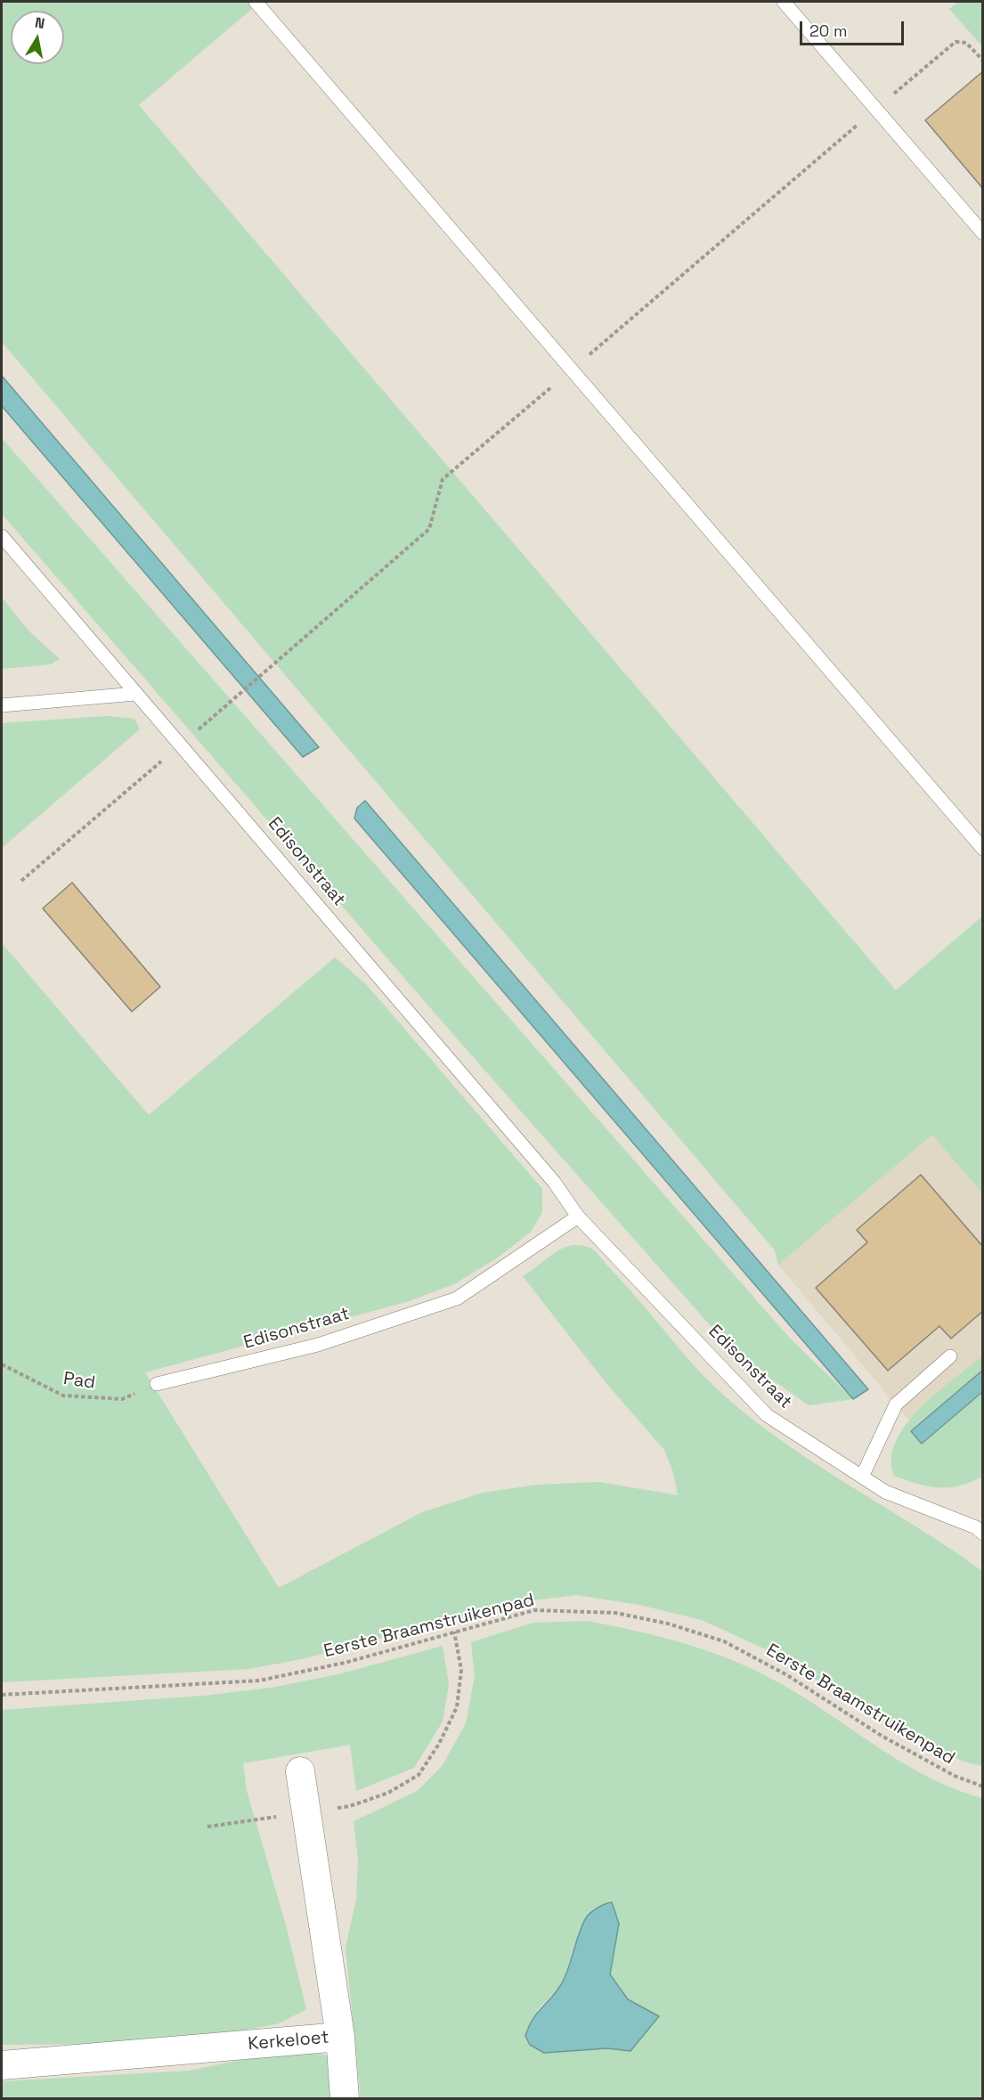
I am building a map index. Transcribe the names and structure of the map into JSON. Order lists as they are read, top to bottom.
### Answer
{
  "streets": {
    "street": ["Kerkeloet"],
    "lane": ["Edisonstraat"],
    "path": ["Pad", "Eerste Braamstruikenpad"]
  },
  "crossings": [
    ["Edisonstraat", "Pad"]
  ],
  "scale_bar": "20 m",
  "north": "top"
}
